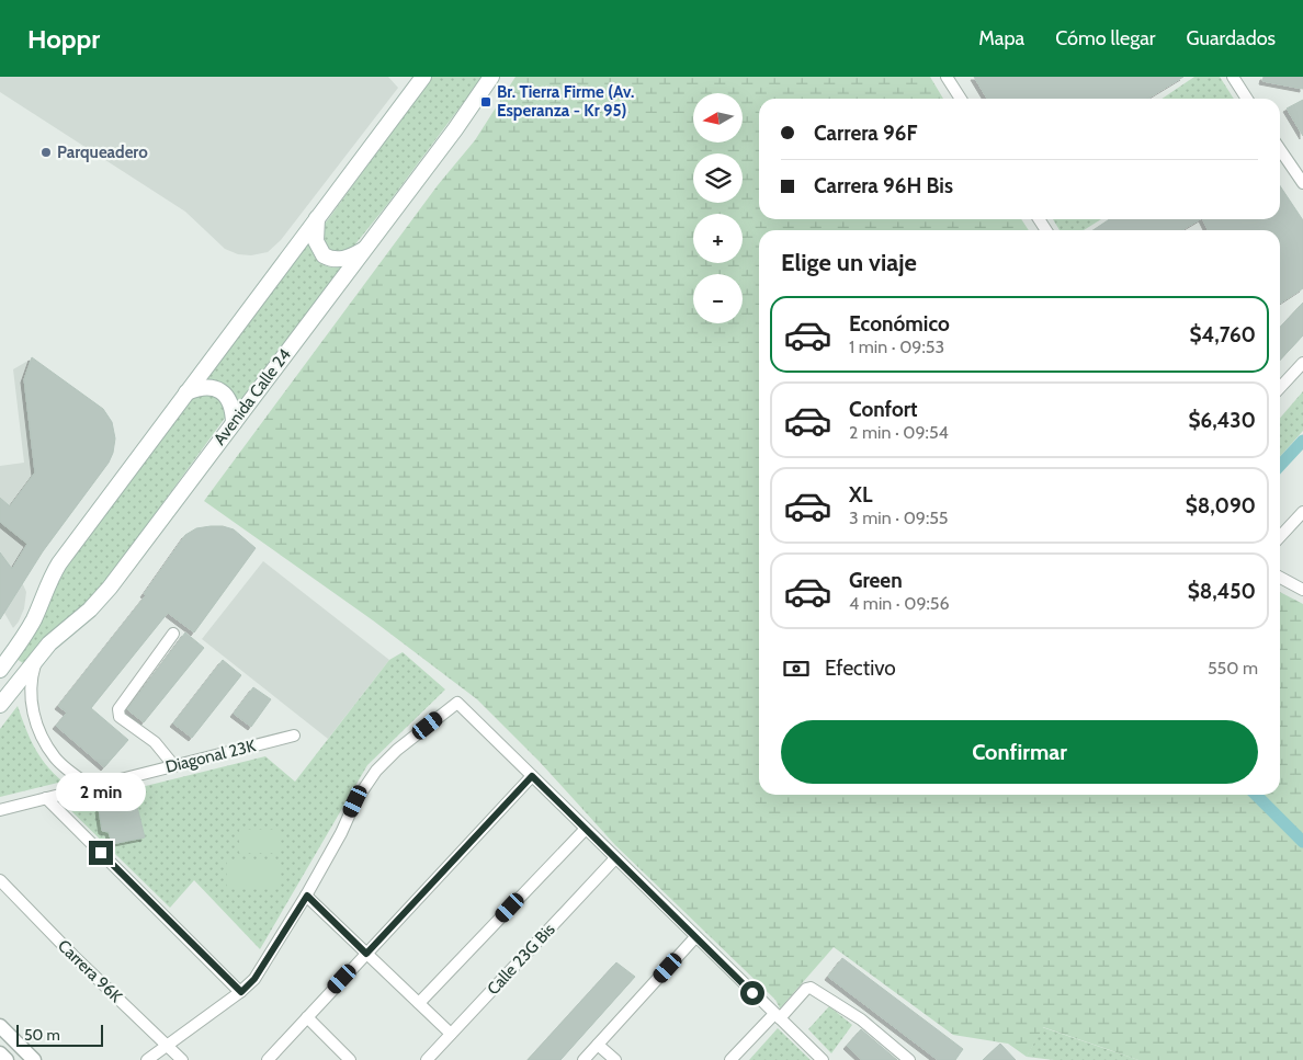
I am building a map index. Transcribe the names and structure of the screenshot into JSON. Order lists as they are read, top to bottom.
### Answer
{
  "streets": {
    "main road": ["Avenida Calle 24"],
    "street": ["Diagonal 23K", "Calle 23G Bis", "Carrera 96K"]
  },
  "places": {
    "transit": ["Br. Tierra Firme (Av. Esperanza - Kr 95)"],
    "other": ["Parqueadero"]
  },
  "scale_bar": "50 m",
  "north": "left",
  "page": {
    "header": "Hoppr",
    "nav": ["Mapa", "Cómo llegar", "Guardados"],
    "map_buttons": ["+", "−"],
    "banner": ["Carrera 96F", "Carrera 96H Bis"],
    "heading": "Elige un viaje",
    "list": [
      {
        "name": "Económico",
        "note": "1 min · 09:53",
        "value": "$4,760"
      },
      {
        "name": "Confort",
        "note": "2 min · 09:54",
        "value": "$6,430"
      },
      {
        "name": "XL",
        "note": "3 min · 09:55",
        "value": "$8,090"
      },
      {
        "name": "Green",
        "note": "4 min · 09:56",
        "value": "$8,450"
      }
    ],
    "pay": ["Efectivo", "550 m"],
    "buttons": "Confirmar",
    "bubble": "2 min",
    "scale": "50 m"
  }
}
